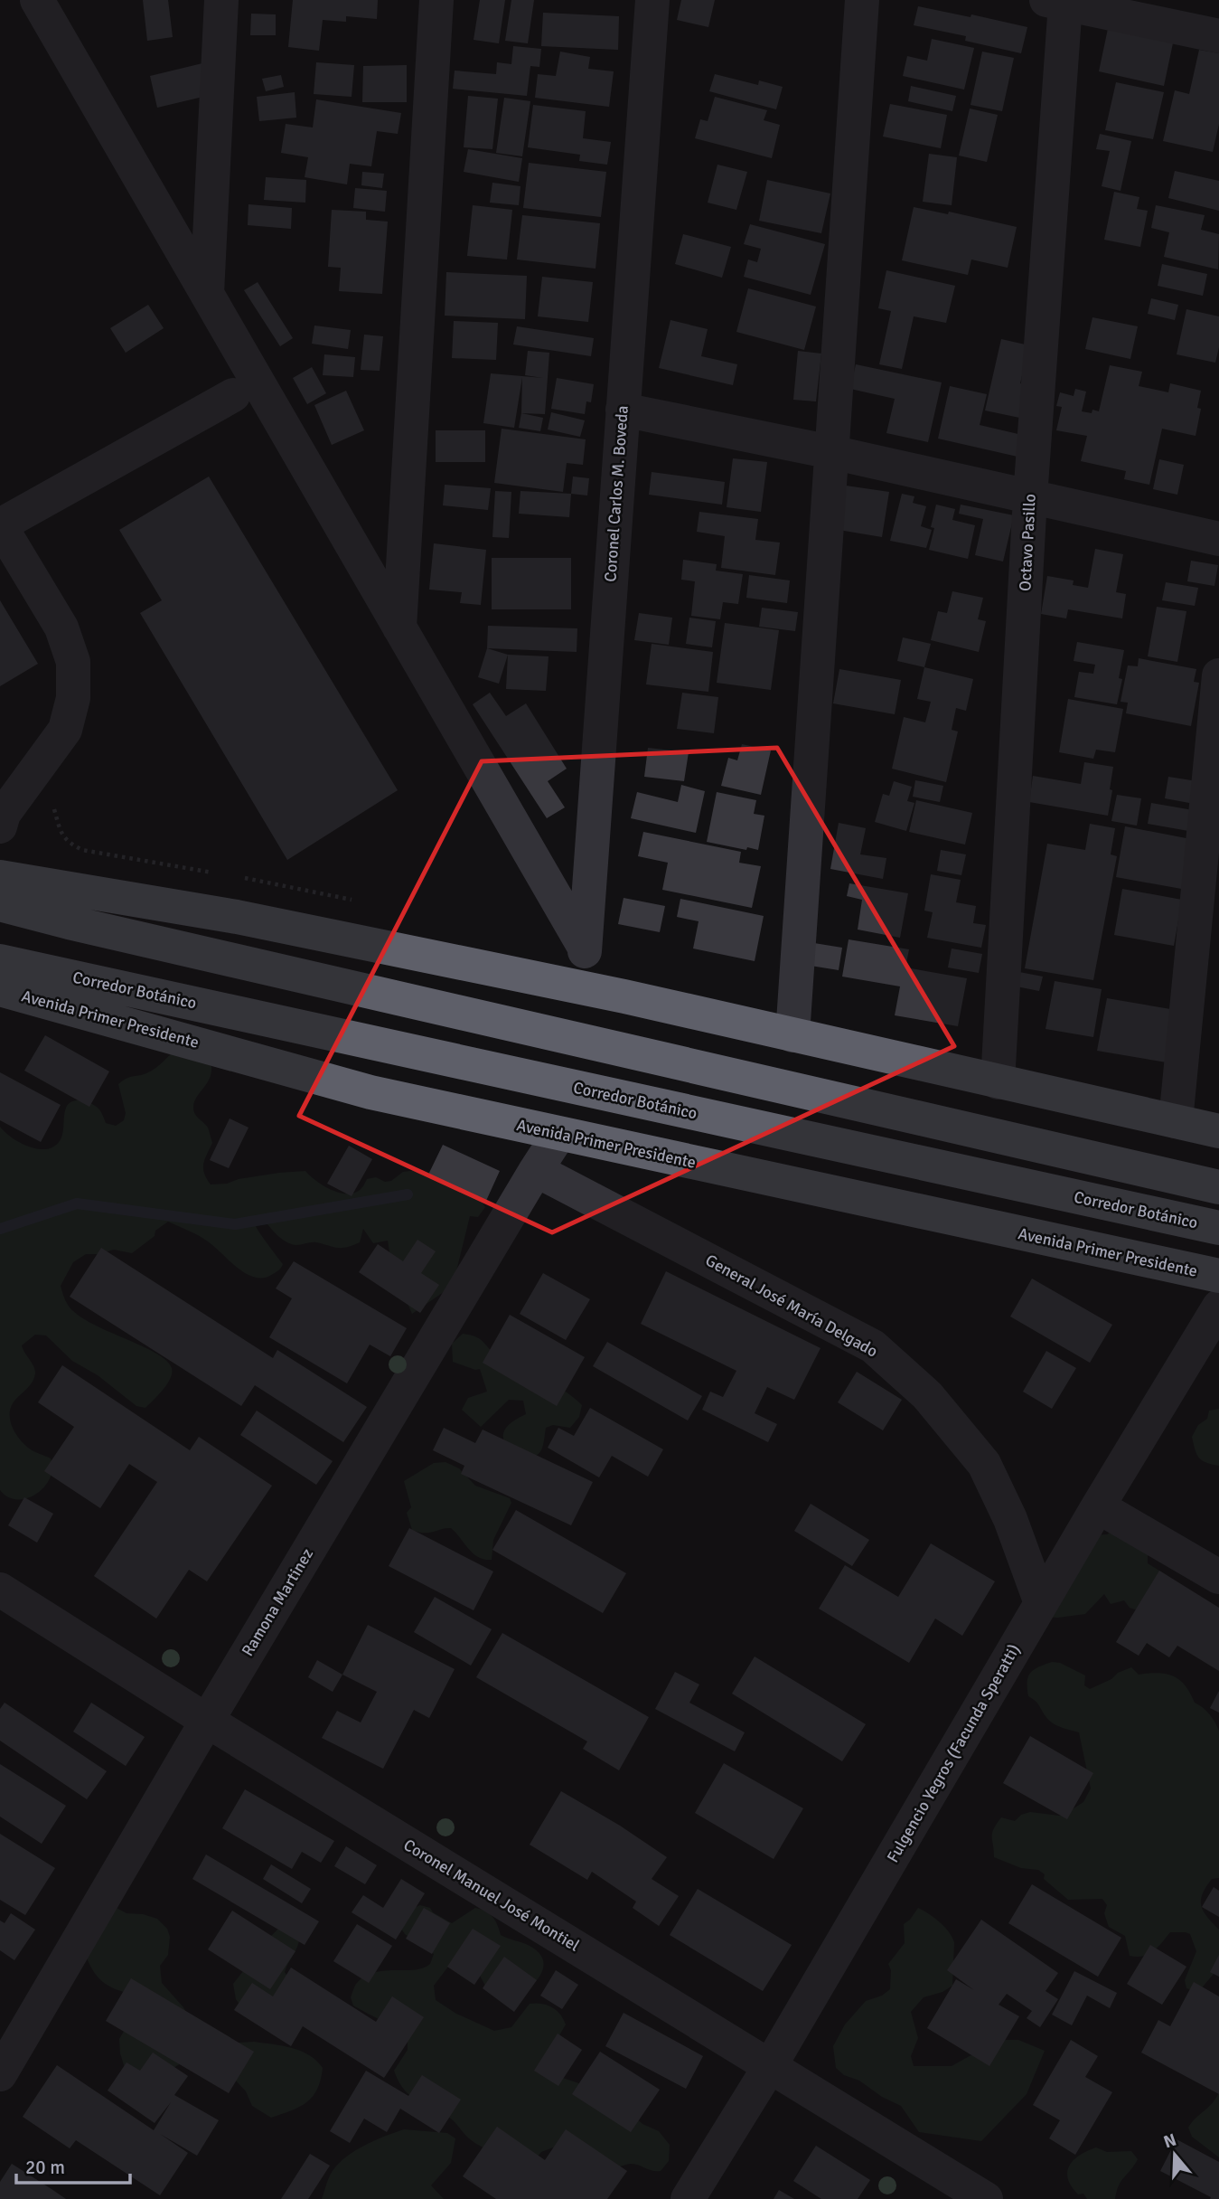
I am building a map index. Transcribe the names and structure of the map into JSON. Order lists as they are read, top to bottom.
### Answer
{
  "streets": {
    "highway": ["Corredor Botánico", "Avenida Primer Presidente"],
    "street": [
      "Coronel Carlos M. Boveda",
      "Octavo Pasillo",
      "General José María Delgado",
      "Ramona Martinez",
      "Fulgencio Yegros (Facunda Speratti)",
      "Coronel Manuel José Montiel"
    ]
  },
  "crossings": [
    ["Avenida Primer Presidente", "Ramona Martinez"],
    ["General José María Delgado", "Ramona Martinez"],
    ["General José María Delgado", "Fulgencio Yegros (Facunda Speratti)"],
    ["Ramona Martinez", "Coronel Manuel José Montiel"],
    ["Fulgencio Yegros (Facunda Speratti)", "Coronel Manuel José Montiel"]
  ],
  "scale_bar": "20 m",
  "north": "top"
}
